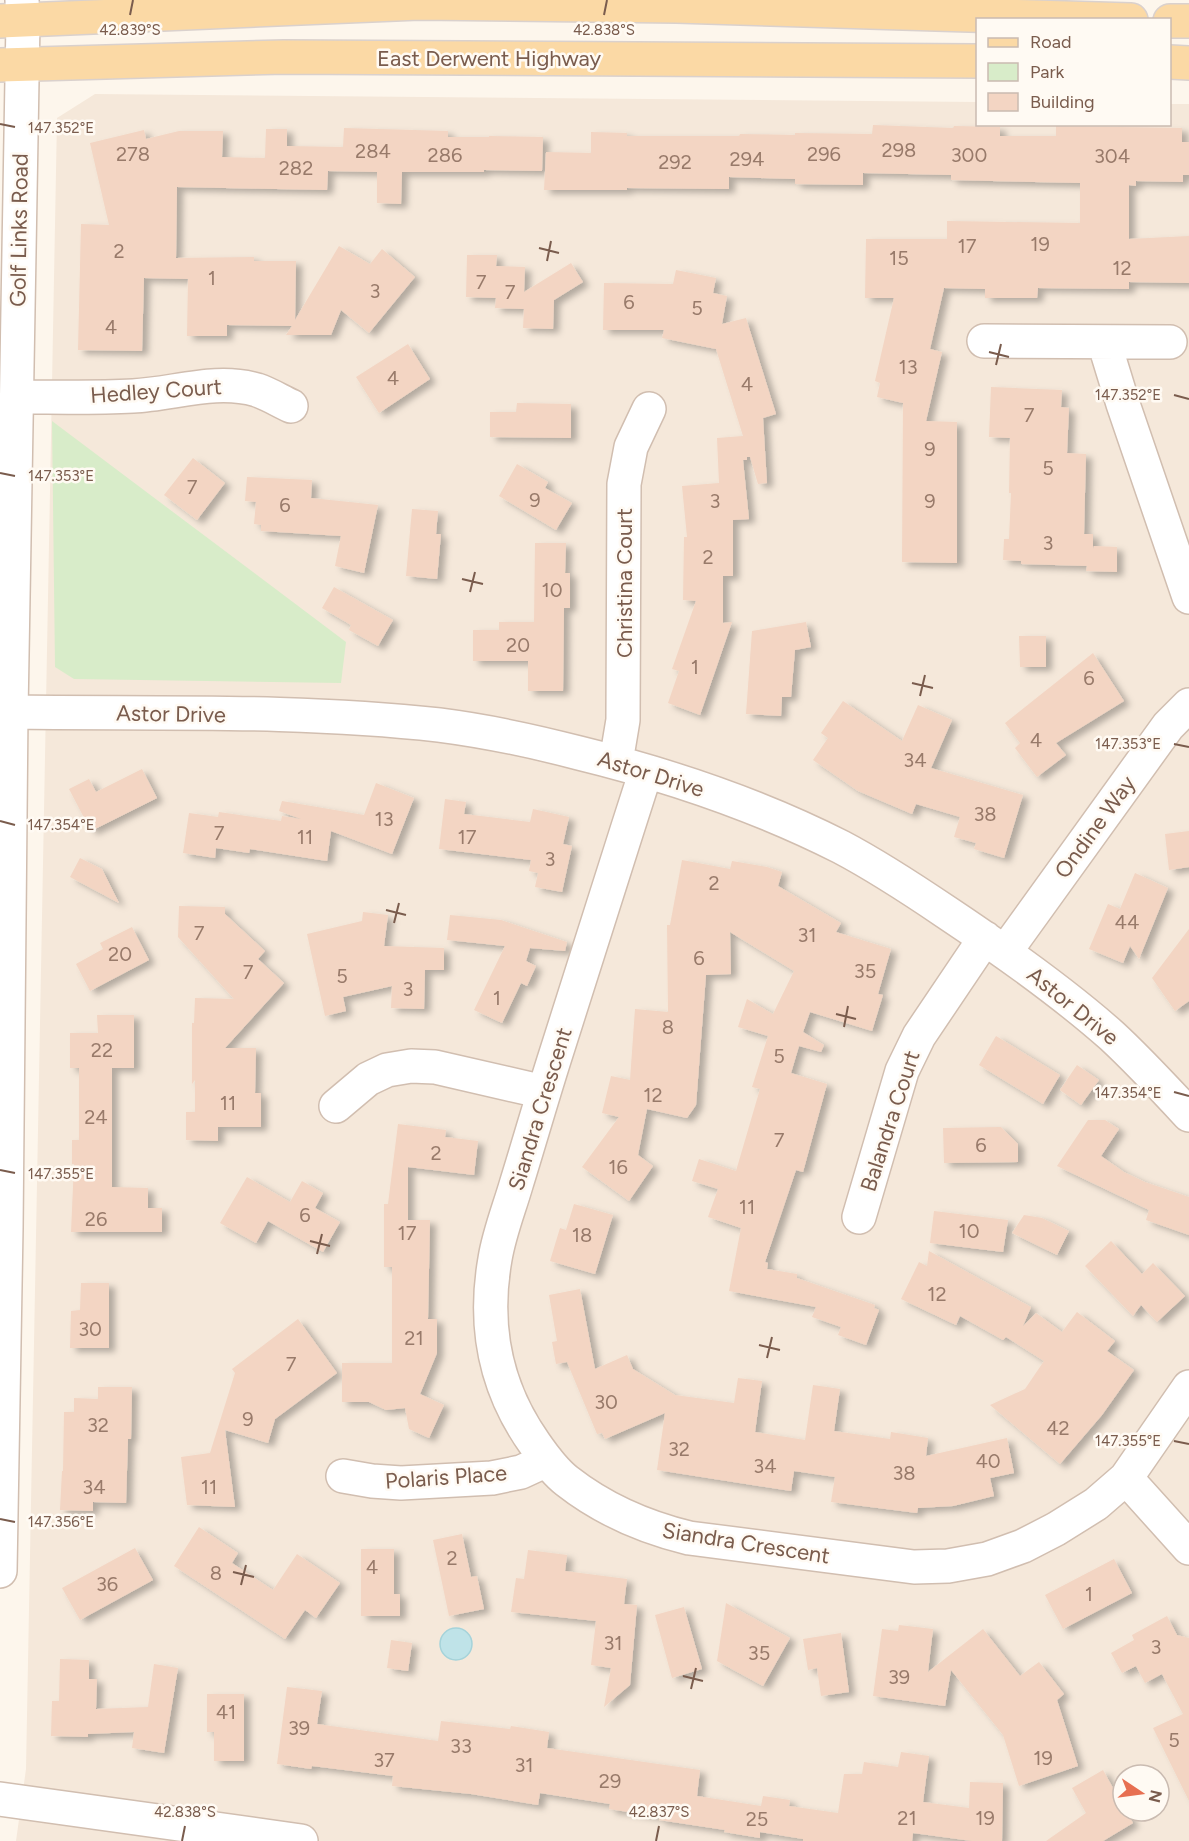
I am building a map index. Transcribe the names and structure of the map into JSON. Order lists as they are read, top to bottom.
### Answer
{
  "streets": {
    "main road": ["East Derwent Highway"],
    "street": [
      "Golf Links Road",
      "Hedley Court",
      "Christina Court",
      "Astor Drive",
      "Ondine Way",
      "Siandra Crescent",
      "Balandra Court",
      "Polaris Place"
    ]
  },
  "crossings": [
    ["East Derwent Highway", "Golf Links Road"],
    ["Golf Links Road", "Hedley Court"],
    ["Golf Links Road", "Astor Drive"],
    ["Christina Court", "Astor Drive"],
    ["Christina Court", "Siandra Crescent"],
    ["Astor Drive", "Ondine Way"],
    ["Astor Drive", "Siandra Crescent"],
    ["Astor Drive", "Balandra Court"],
    ["Ondine Way", "Balandra Court"],
    ["Siandra Crescent", "Polaris Place"]
  ],
  "house_numbers": [
    "298",
    "284",
    "278",
    "296",
    "286",
    "300",
    "304",
    "294",
    "292",
    "282",
    "19",
    "17",
    "2",
    "15",
    "12",
    "1",
    "7",
    "3",
    "7",
    "6",
    "5",
    "4",
    "13",
    "4",
    "4",
    "7",
    "9",
    "5",
    "7",
    "9",
    "3",
    "9",
    "6",
    "3",
    "2",
    "10",
    "20",
    "1",
    "6",
    "4",
    "34",
    "38",
    "13",
    "7",
    "11",
    "17",
    "3",
    "2",
    "44",
    "7",
    "31",
    "20",
    "6",
    "35",
    "7",
    "5",
    "3",
    "1",
    "8",
    "22",
    "5",
    "12",
    "11",
    "24",
    "7",
    "6",
    "2",
    "16",
    "11",
    "6",
    "26",
    "10",
    "17",
    "18",
    "12",
    "30",
    "21",
    "7",
    "30",
    "9",
    "32",
    "42",
    "32",
    "40",
    "34",
    "38",
    "34",
    "11",
    "2",
    "4",
    "8",
    "36",
    "1",
    "31",
    "3",
    "35",
    "39",
    "41",
    "39",
    "5",
    "33",
    "19",
    "37",
    "31",
    "29",
    "21",
    "19",
    "25"
  ],
  "legend": ["Road", "Park", "Building"],
  "north": "right",
  "coordinates": [
    "42.839°S",
    "42.838°S",
    "147.352°E",
    "147.353°E",
    "147.354°E",
    "147.355°E",
    "147.356°E",
    "42.837°S"
  ]
}
